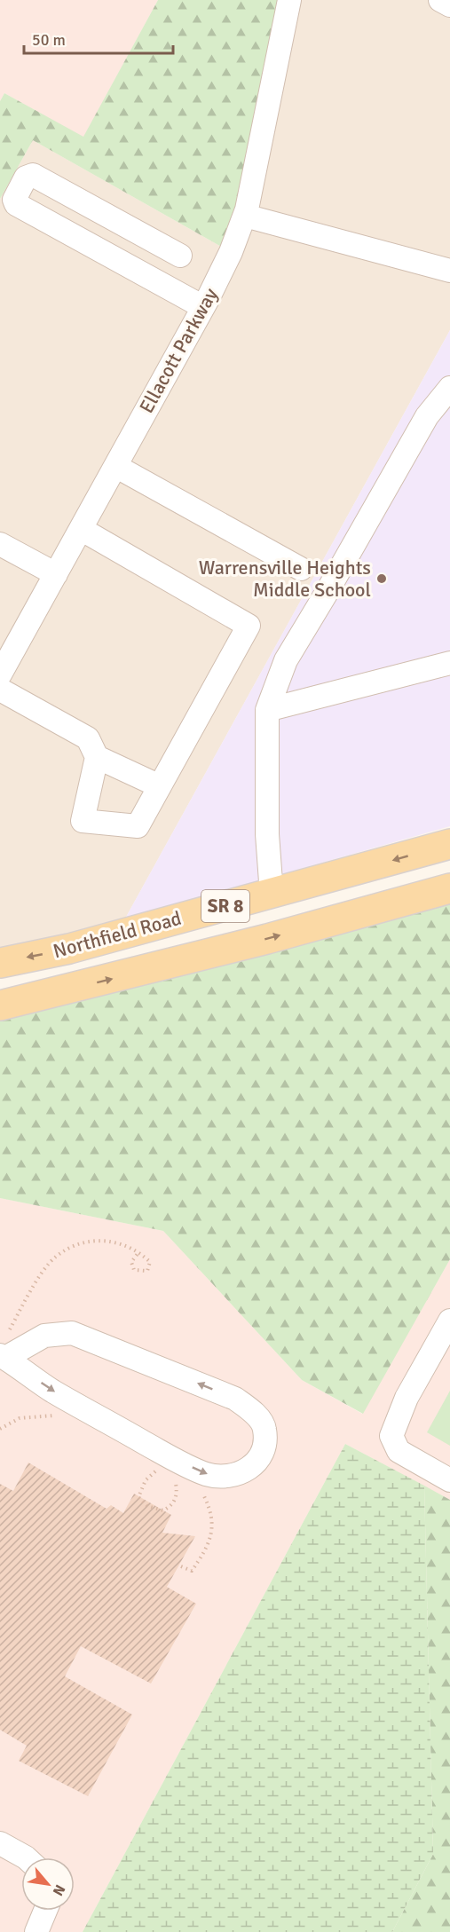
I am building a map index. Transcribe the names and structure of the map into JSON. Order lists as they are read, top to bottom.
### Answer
{
  "streets": {
    "main road": ["SR 8", "Northfield Road"],
    "street": ["Ellacott Parkway"]
  },
  "places": ["Warrensville Heights Middle School"],
  "scale_bar": "50 m",
  "north": "bottom right"
}
